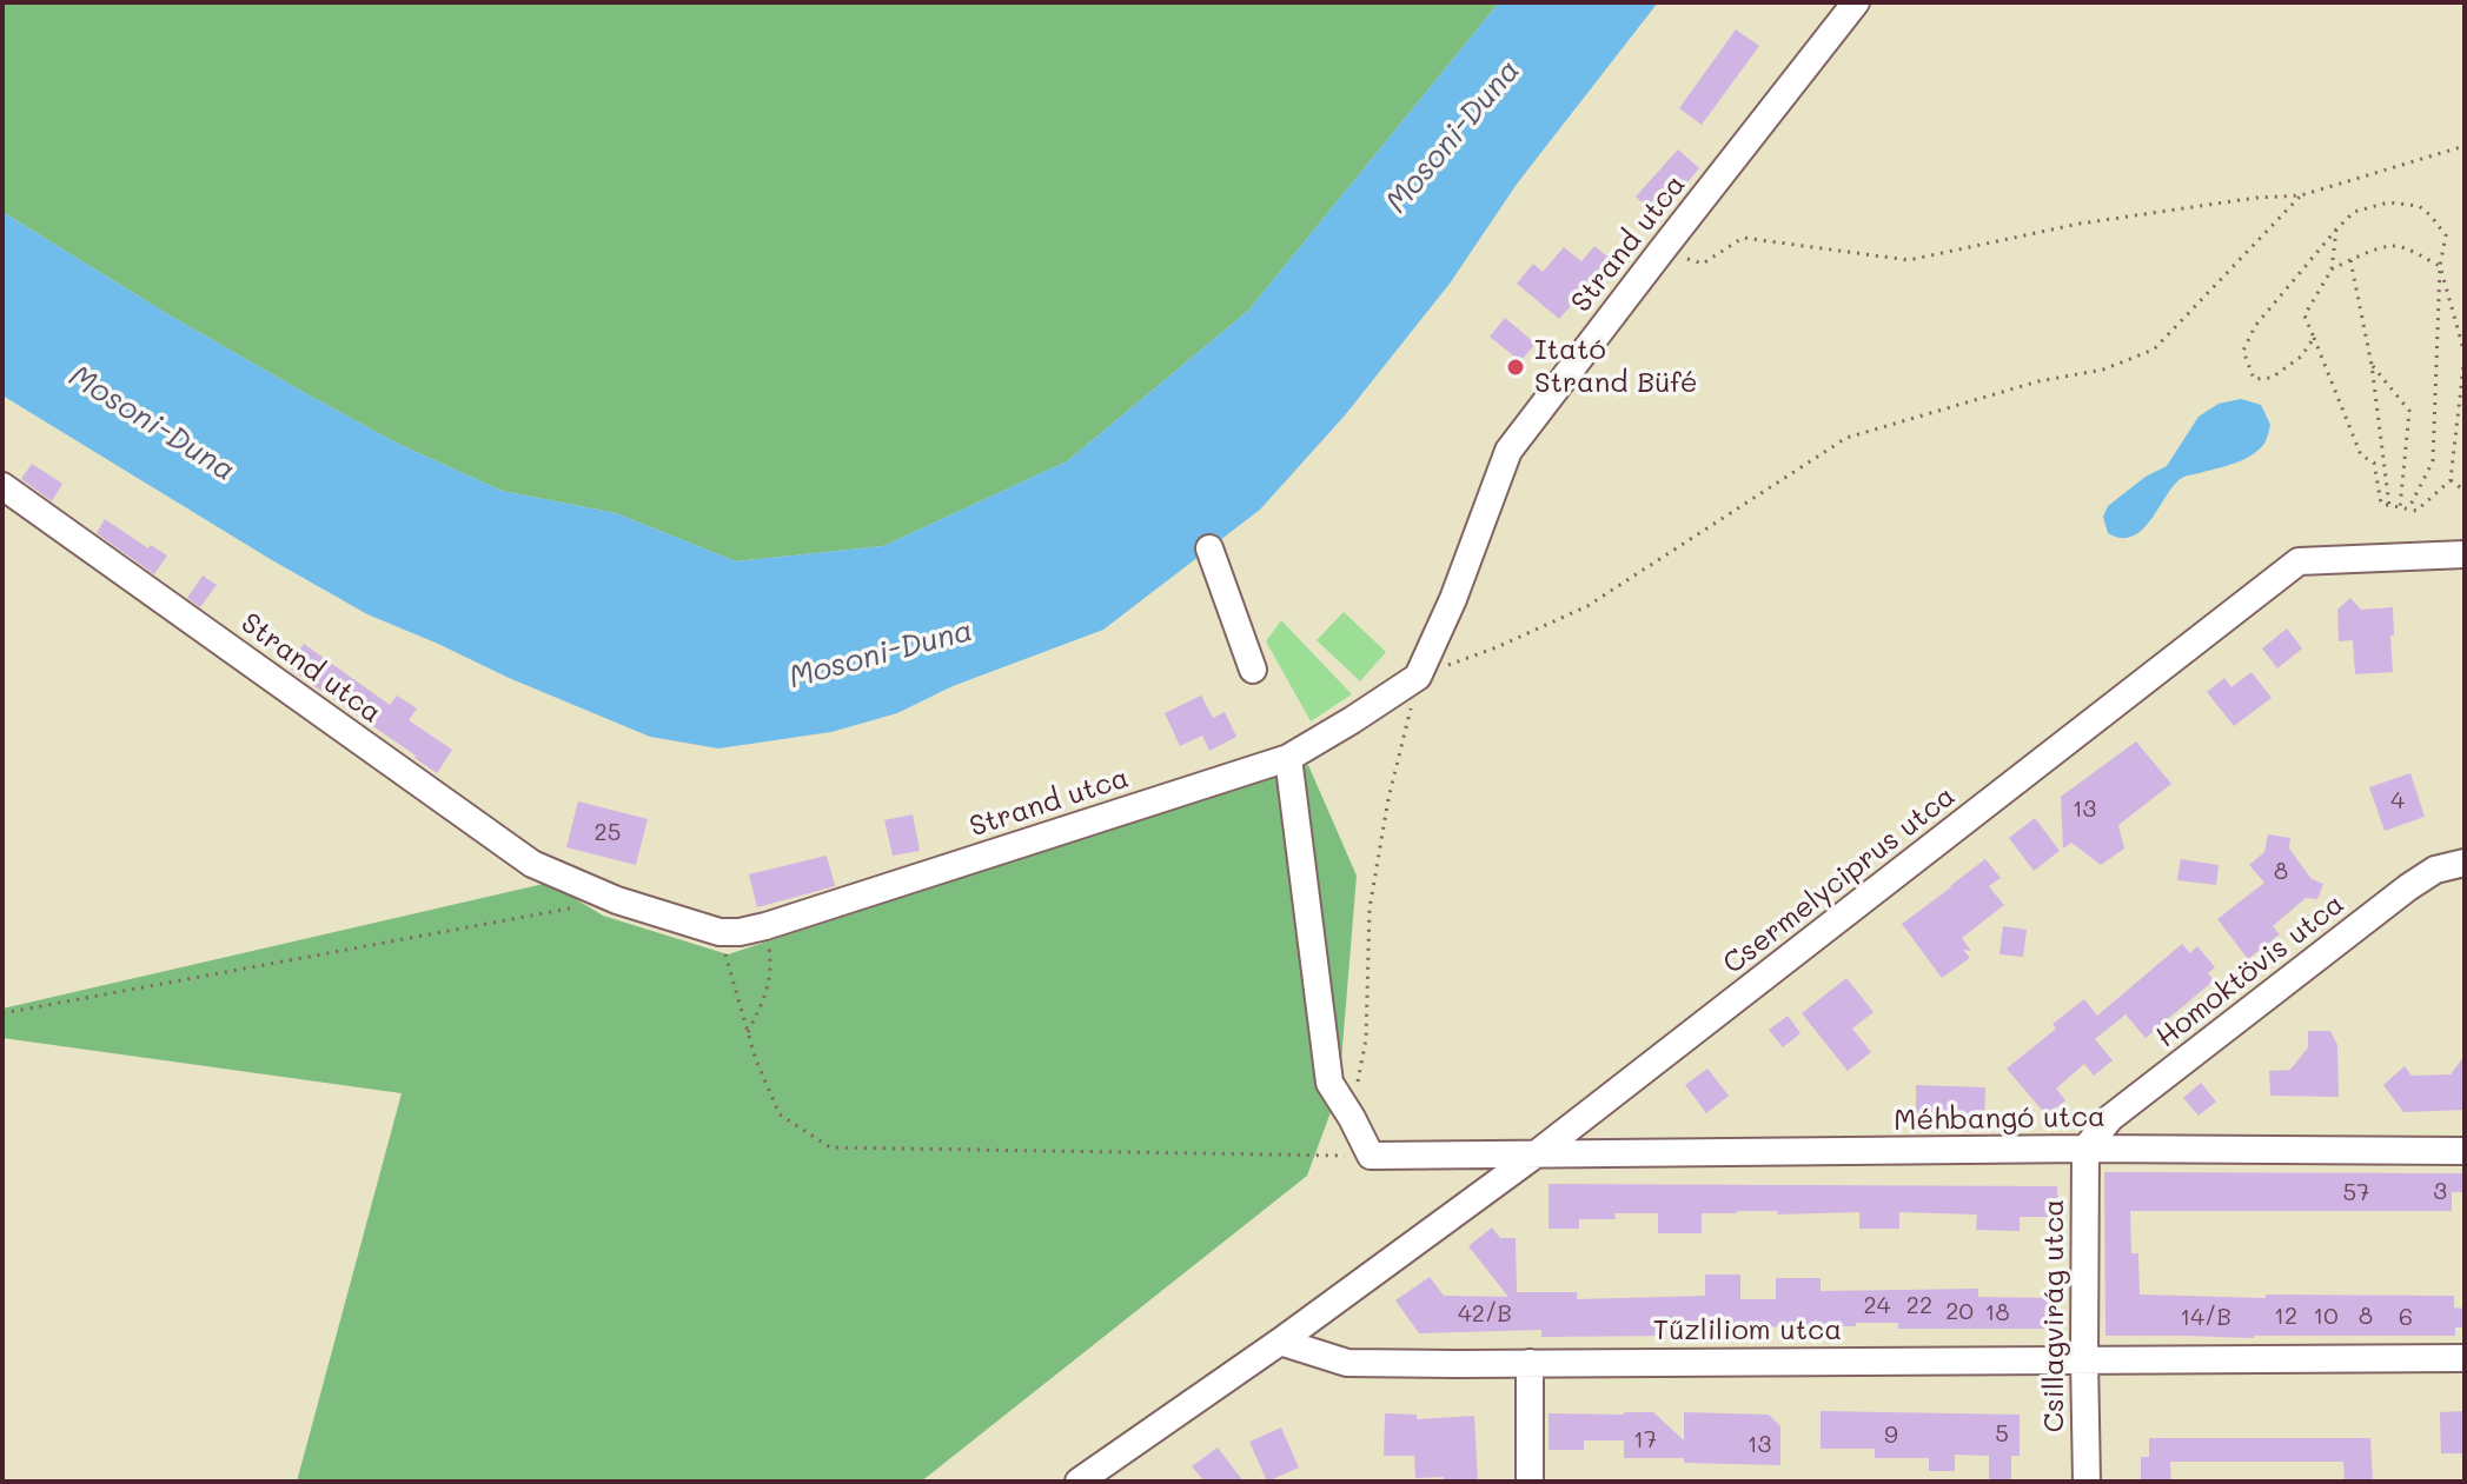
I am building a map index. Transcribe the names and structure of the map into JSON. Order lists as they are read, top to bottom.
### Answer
{
  "streets": {
    "street": [
      "Strand utca",
      "Csermelyciprus utca",
      "Homoktövis utca",
      "Méhbangó utca",
      "Csillagvirág utca",
      "Tűzliliom utca"
    ]
  },
  "crossings": [
    ["Csermelyciprus utca", "Méhbangó utca"],
    ["Csermelyciprus utca", "Tűzliliom utca"],
    ["Homoktövis utca", "Méhbangó utca"],
    ["Homoktövis utca", "Csillagvirág utca"],
    ["Méhbangó utca", "Csillagvirág utca"],
    ["Csillagvirág utca", "Tűzliliom utca"]
  ],
  "water": ["Mosoni-Duna"],
  "places": ["Itató Strand Büfé"],
  "house_numbers": [
    "4",
    "13",
    "25",
    "8",
    "3",
    "57",
    "24",
    "22",
    "20",
    "18",
    "42/B",
    "12",
    "10",
    "8",
    "14/B",
    "6",
    "5",
    "9",
    "17",
    "13"
  ]
}
